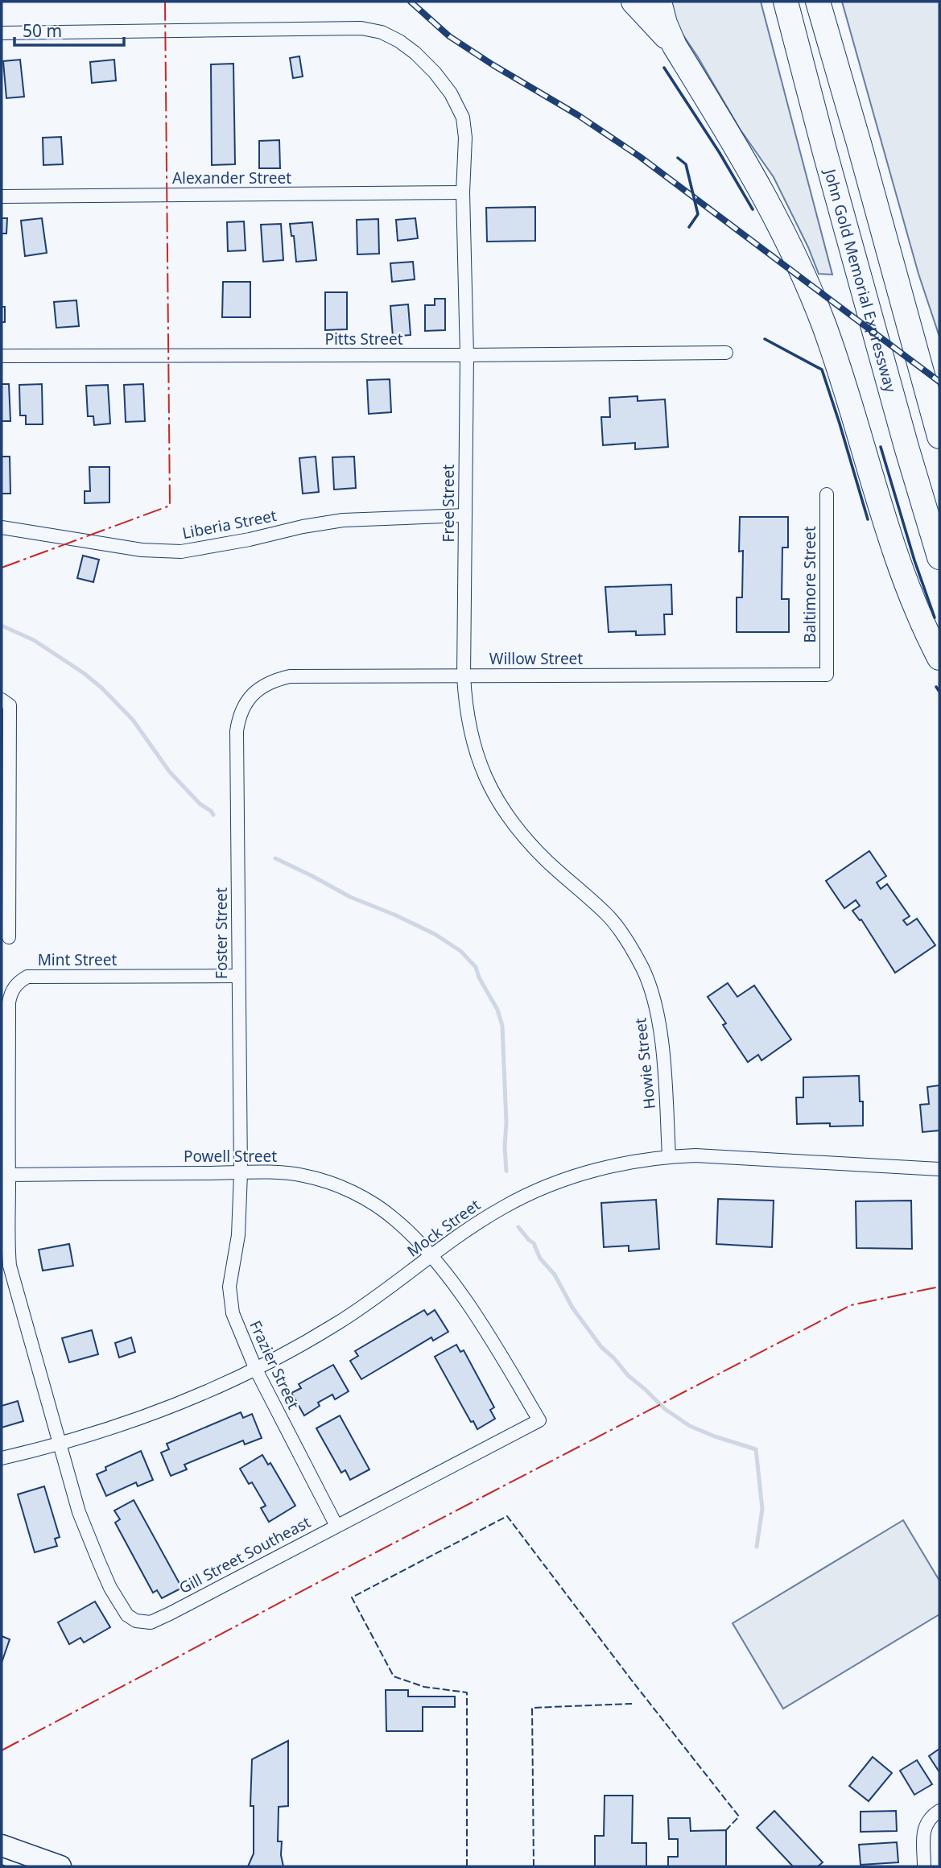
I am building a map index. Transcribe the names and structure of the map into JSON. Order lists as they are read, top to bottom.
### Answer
{
  "streets": {
    "highway": ["John Gold Memorial Expressway"],
    "street": [
      "Alexander Street",
      "Pitts Street",
      "Free Street",
      "Liberia Street",
      "Baltimore Street",
      "Willow Street",
      "Foster Street",
      "Mint Street",
      "Howie Street",
      "Powell Street",
      "Mock Street",
      "Frazier Street",
      "Gill Street Southeast"
    ]
  },
  "crossings": [
    ["Alexander Street", "Free Street"],
    ["Pitts Street", "Free Street"],
    ["Free Street", "Liberia Street"],
    ["Free Street", "Willow Street"],
    ["Free Street", "Howie Street"],
    ["Baltimore Street", "Willow Street"],
    ["Willow Street", "Foster Street"],
    ["Foster Street", "Mint Street"],
    ["Foster Street", "Powell Street"],
    ["Foster Street", "Frazier Street"],
    ["Mint Street", "Powell Street"],
    ["Mint Street", "Mock Street"],
    ["Mint Street", "Gill Street Southeast"],
    ["Howie Street", "Mock Street"],
    ["Powell Street", "Mock Street"],
    ["Powell Street", "Frazier Street"],
    ["Powell Street", "Gill Street Southeast"],
    ["Mock Street", "Frazier Street"],
    ["Mock Street", "Gill Street Southeast"],
    ["Frazier Street", "Gill Street Southeast"]
  ],
  "scale_bar": "50 m"
}
